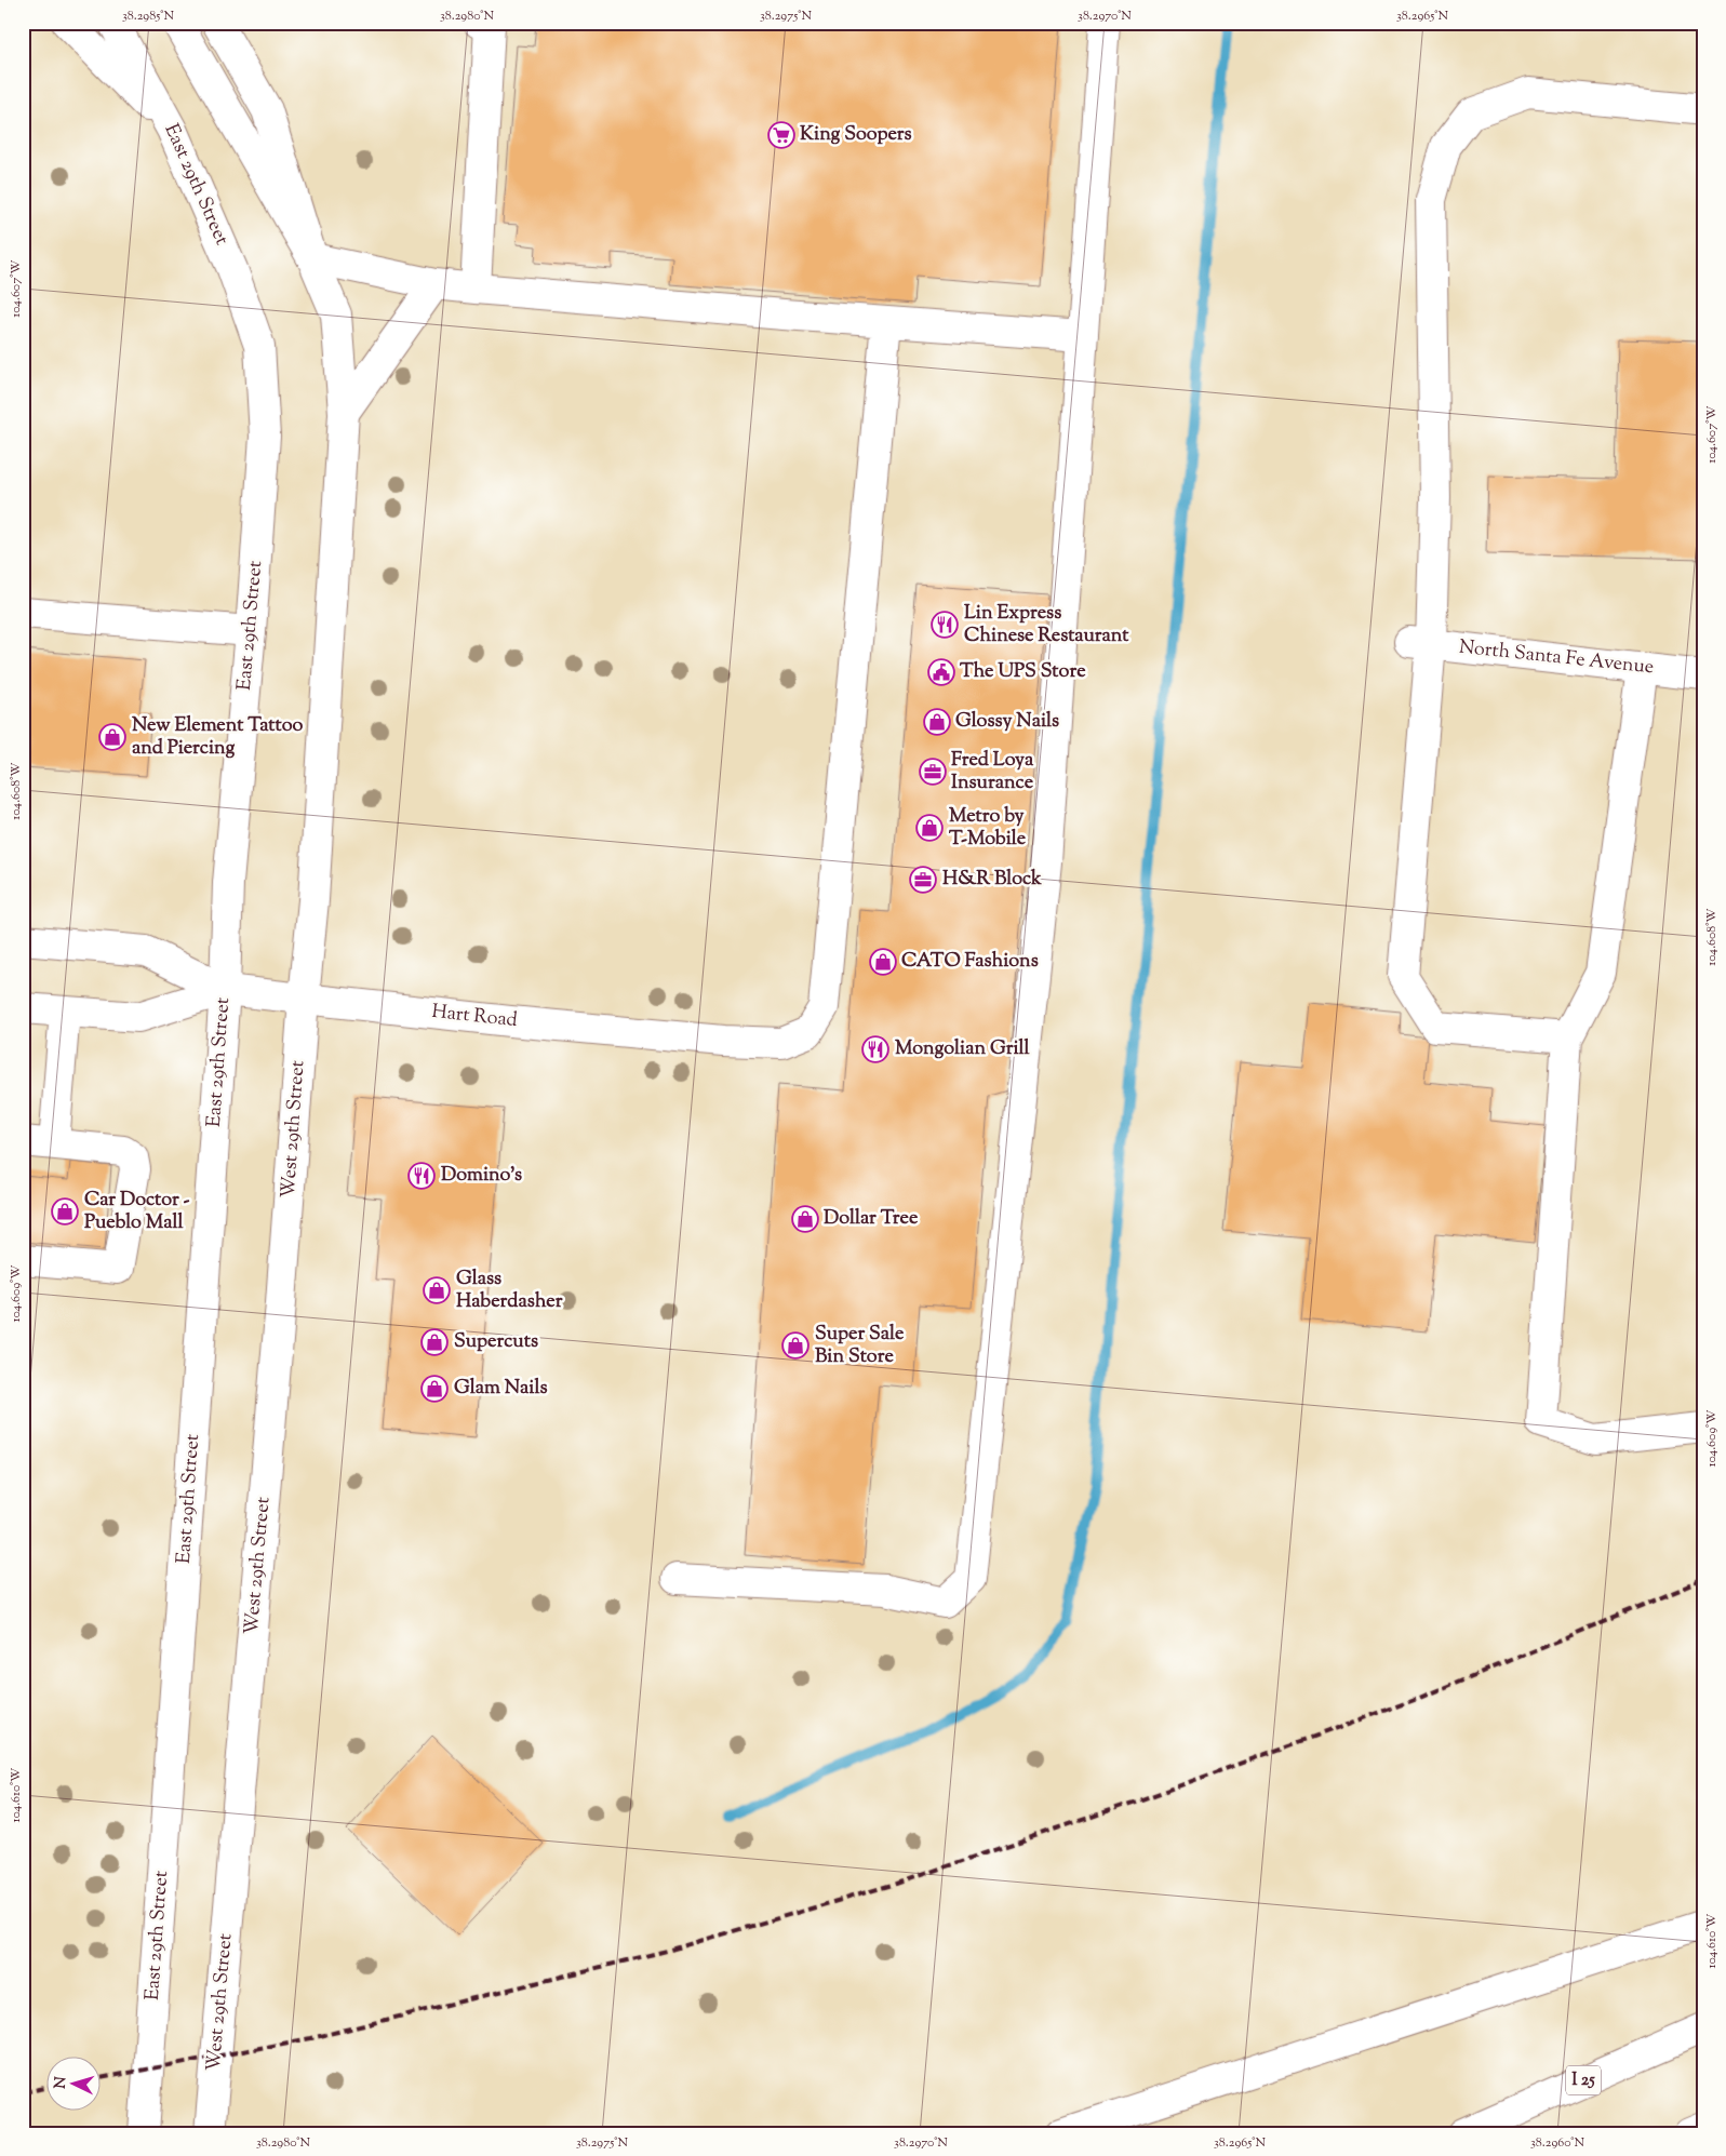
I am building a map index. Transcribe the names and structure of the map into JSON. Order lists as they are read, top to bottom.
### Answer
{
  "streets": {
    "main road": [
      "East 29th Street",
      "North Santa Fe Avenue",
      "Hart Road",
      "West 29th Street",
      "I 25"
    ]
  },
  "crossings": [
    ["East 29th Street", "Hart Road"],
    ["Hart Road", "West 29th Street"]
  ],
  "places": {
    "supermarket": ["King Soopers"],
    "restaurant": ["Lin Express Chinese Restaurant", "Mongolian Grill", "Domino's"],
    "public building": ["The UPS Store"],
    "shop": [
      "Glossy Nails",
      "New Element Tattoo and Piercing",
      "Metro by T-Mobile",
      "CATO Fashions",
      "Car Doctor - Pueblo Mall",
      "Dollar Tree",
      "Glass Haberdasher",
      "Supercuts",
      "Super Sale Bin Store",
      "Glam Nails"
    ],
    "office": ["Fred Loya Insurance", "H&R Block"]
  },
  "north": "left",
  "coordinates": [
    "38.2985°N",
    "38.2980°N",
    "38.2975°N",
    "38.2970°N",
    "38.2965°N",
    "104.607°W",
    "104.608°W",
    "104.609°W",
    "104.610°W",
    "38.2960°N"
  ]
}
